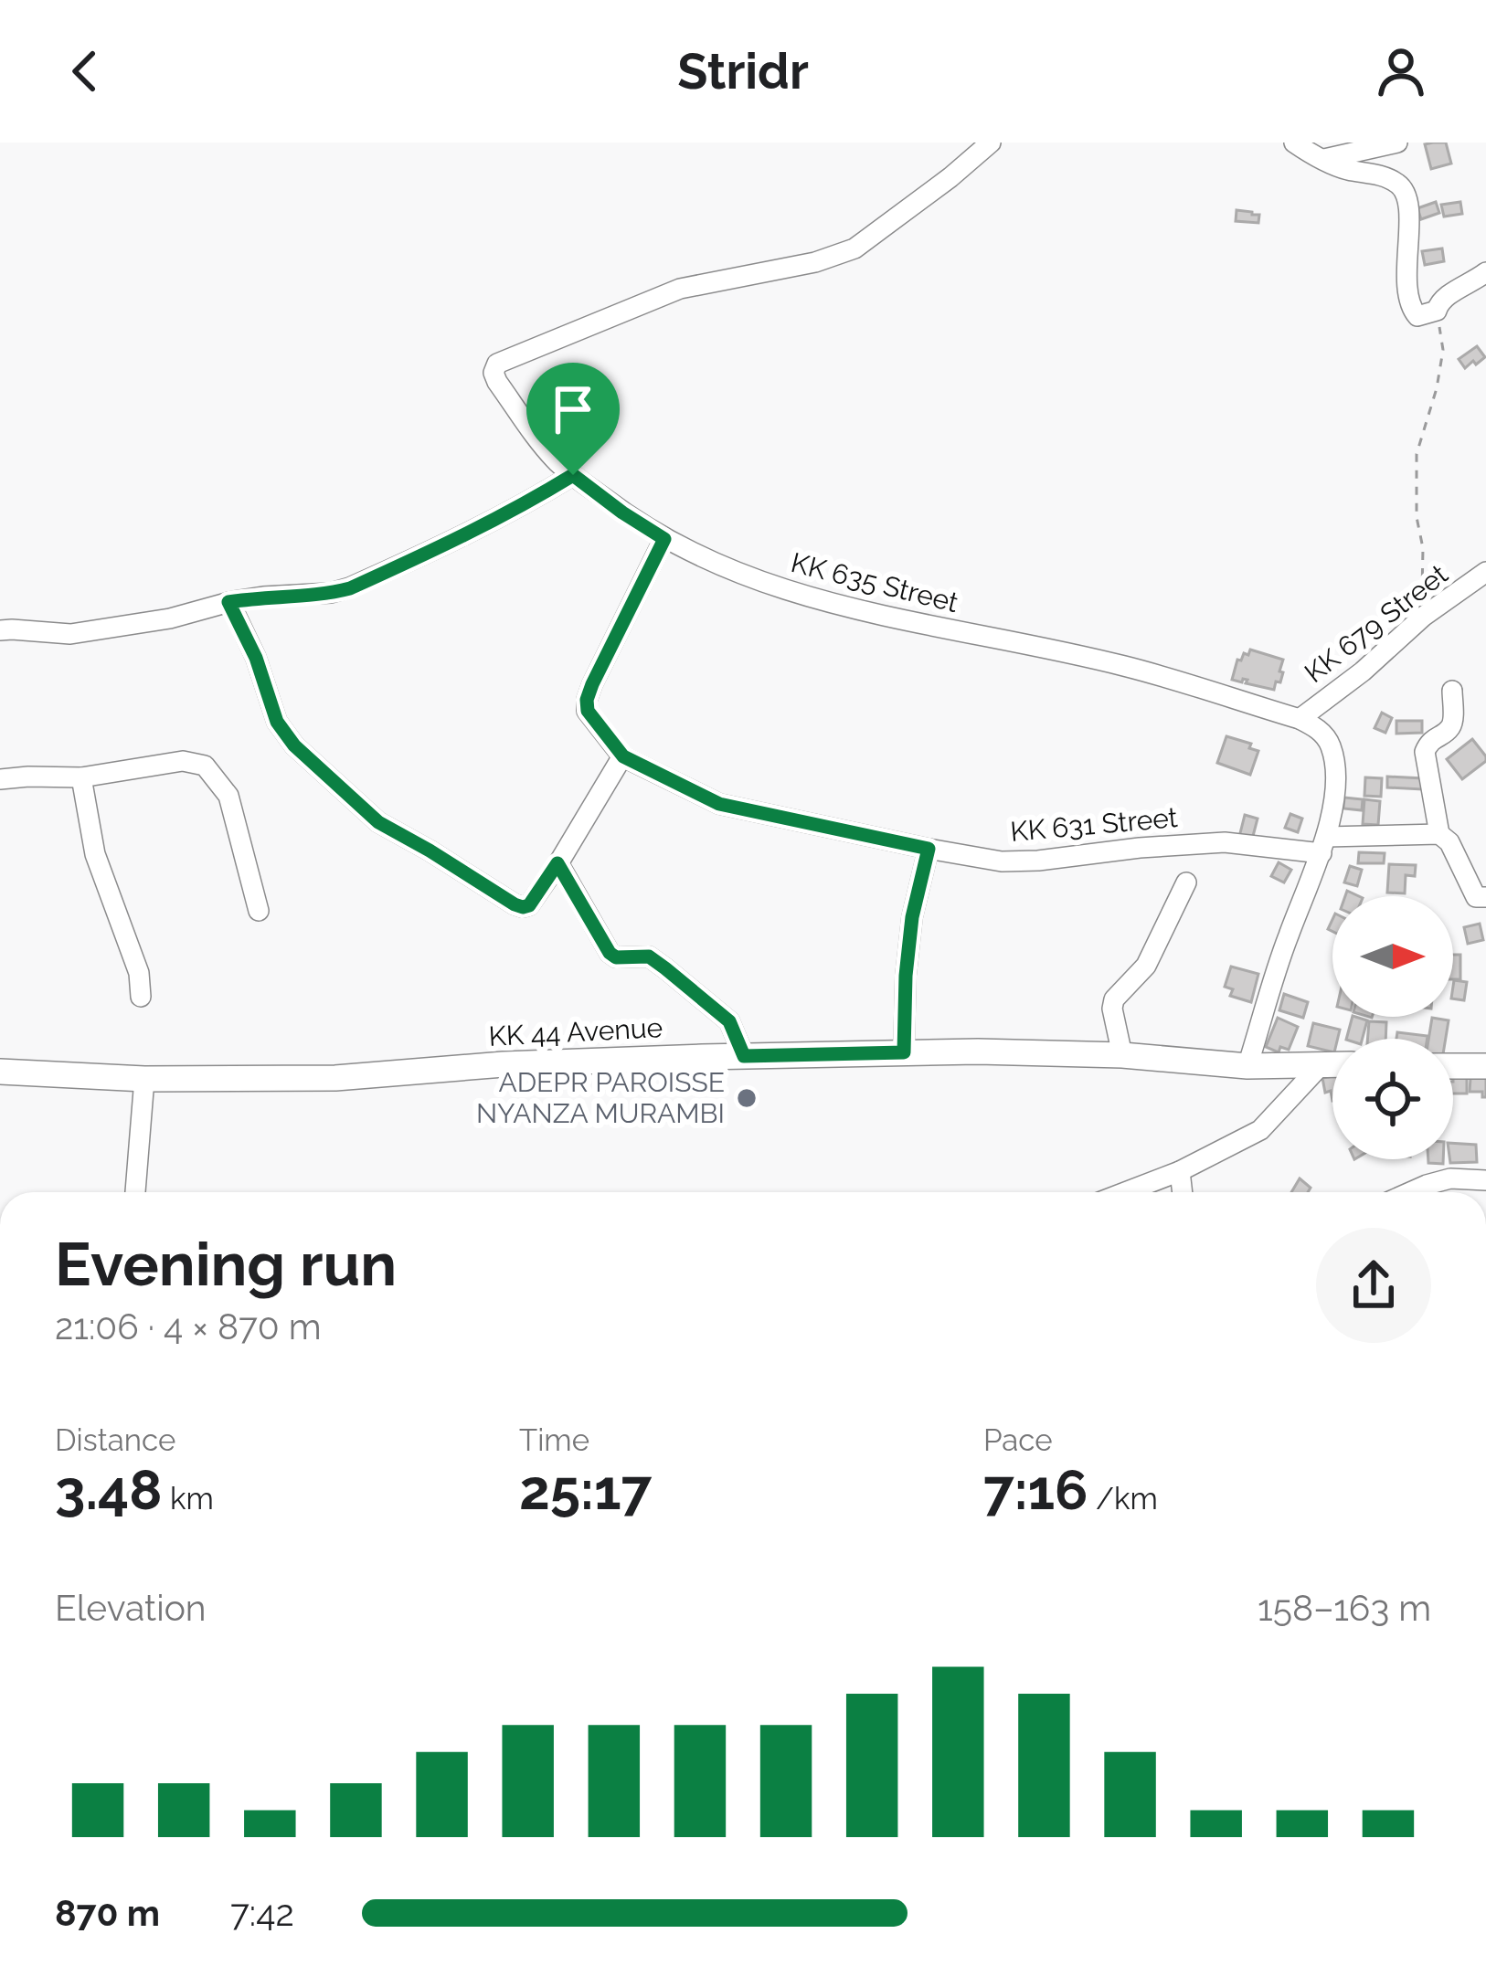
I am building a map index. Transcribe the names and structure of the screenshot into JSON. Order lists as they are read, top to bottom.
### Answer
{
  "streets": {
    "main road": ["KK 44 Avenue"],
    "street": ["KK 635 Street", "KK 679 Street", "KK 631 Street"]
  },
  "crossings": [
    ["KK 635 Street", "KK 679 Street"],
    ["KK 635 Street", "KK 631 Street"]
  ],
  "places": ["ADEPR PAROISSE NYANZA MURAMBI"],
  "north": "right",
  "page": {
    "header": "Stridr",
    "heading": ["Evening run", "21:06 · 4 × 870 m"],
    "stats": [
      ["Distance", "3.48 km"],
      ["Time", "25:17"],
      ["Pace", "7:16 /km"]
    ],
    "chart": ["Elevation", "158–163 m"],
    "list": [
      {
        "name": "870 m",
        "note": "7:42"
      }
    ]
  }
}
